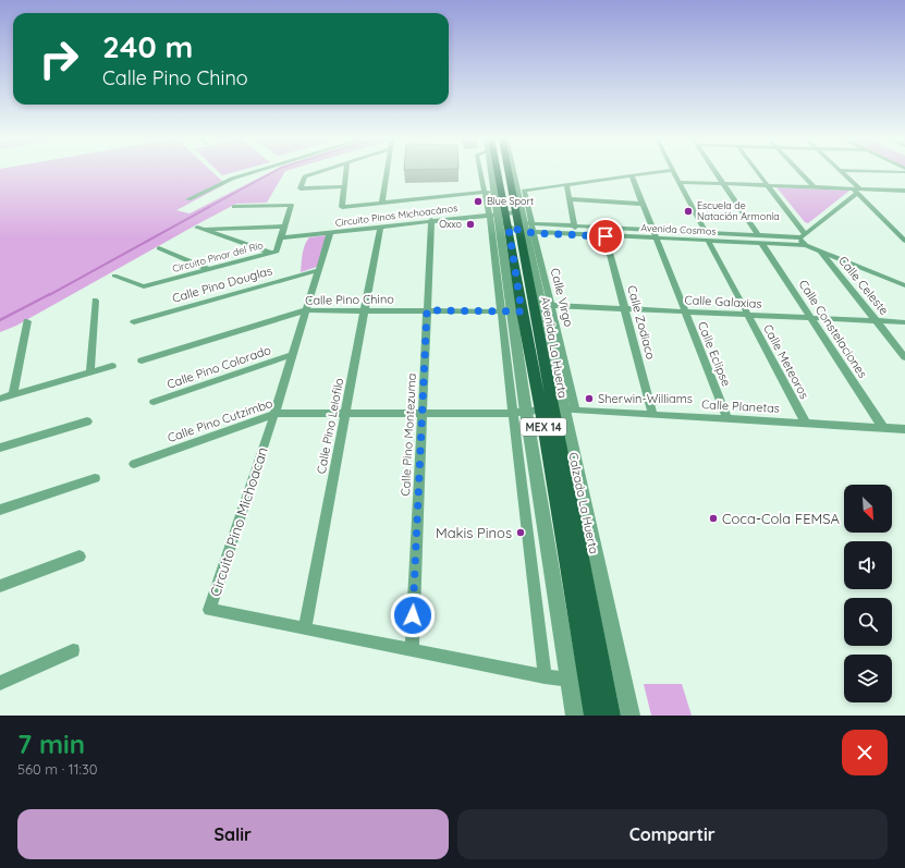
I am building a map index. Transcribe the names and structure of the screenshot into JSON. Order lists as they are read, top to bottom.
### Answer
{
  "streets": {
    "main road": ["Avenida La Huerta", "MEX 14"],
    "street": [
      "Circuito Pinos Michoacános",
      "Avenida Cosmos",
      "Circuito Pinar del Río",
      "Calle Pino Douglas",
      "Calle Celeste",
      "Calle Virgo",
      "Calle Pino Chino",
      "Calle Galaxias",
      "Calle Zodiaco",
      "Calle Constelaciones",
      "Calle Eclipse",
      "Calle Meteoros",
      "Calle Pino Colorado",
      "Calle Planetas",
      "Calle Pino Cutzimbo",
      "Calle Pino Leiofilo",
      "Calle Pino Montezuma",
      "Calzada La Huerta",
      "Circuito Pino Michoacan"
    ]
  },
  "crossings": [
    ["Circuito Pinos Michoacános", "Avenida Cosmos"],
    ["Circuito Pinos Michoacános", "Circuito Pinar del Río"],
    ["Circuito Pinos Michoacános", "Calle Virgo"],
    ["Circuito Pinos Michoacános", "Avenida La Huerta"],
    ["Circuito Pinos Michoacános", "Calle Pino Leiofilo"],
    ["Circuito Pinos Michoacános", "Calle Pino Montezuma"],
    ["Circuito Pinos Michoacános", "Circuito Pino Michoacan"],
    ["Avenida Cosmos", "Calle Virgo"],
    ["Avenida Cosmos", "Calle Zodiaco"],
    ["Avenida Cosmos", "Calle Constelaciones"],
    ["Avenida Cosmos", "Avenida La Huerta"],
    ["Avenida Cosmos", "Calle Eclipse"],
    ["Avenida Cosmos", "Calle Meteoros"],
    ["Calle Pino Douglas", "Circuito Pino Michoacan"],
    ["Calle Celeste", "Calle Galaxias"],
    ["Calle Virgo", "Calle Pino Chino"],
    ["Calle Virgo", "Calle Galaxias"],
    ["Calle Virgo", "Avenida La Huerta"],
    ["Calle Virgo", "Calle Planetas"],
    ["Calle Virgo", "Calzada La Huerta"],
    ["Calle Pino Chino", "Calle Galaxias"],
    ["Calle Pino Chino", "Avenida La Huerta"],
    ["Calle Pino Chino", "Calle Pino Leiofilo"],
    ["Calle Pino Chino", "Calle Pino Montezuma"],
    ["Calle Pino Chino", "Circuito Pino Michoacan"],
    ["Calle Galaxias", "Calle Zodiaco"],
    ["Calle Galaxias", "Calle Constelaciones"],
    ["Calle Galaxias", "Avenida La Huerta"],
    ["Calle Galaxias", "Calle Eclipse"],
    ["Calle Galaxias", "Calle Meteoros"],
    ["Calle Zodiaco", "Calle Planetas"],
    ["Calle Constelaciones", "Calle Planetas"],
    ["Avenida La Huerta", "Calle Planetas"],
    ["Avenida La Huerta", "Calzada La Huerta"],
    ["Avenida La Huerta", "Circuito Pino Michoacan"],
    ["Calle Eclipse", "Calle Planetas"],
    ["Calle Meteoros", "Calle Planetas"],
    ["Calle Pino Colorado", "Circuito Pino Michoacan"],
    ["Calle Planetas", "Calle Pino Cutzimbo"],
    ["Calle Planetas", "Calzada La Huerta"],
    ["Calle Pino Cutzimbo", "Calle Pino Leiofilo"],
    ["Calle Pino Cutzimbo", "Calle Pino Montezuma"],
    ["Calle Pino Cutzimbo", "Circuito Pino Michoacan"],
    ["Calle Pino Leiofilo", "Circuito Pino Michoacan"],
    ["Calle Pino Montezuma", "Circuito Pino Michoacan"]
  ],
  "places": [
    "Blue Sport",
    "Escuela de Natación Armonía",
    "Oxxo",
    "Sherwin-Williams",
    "Coca-Cola FEMSA",
    "Makis Pinos"
  ],
  "north": "bottom right",
  "page": {
    "turn": ["240 m", "Calle Pino Chino"],
    "heading": ["7 min", "560 m · 11:30"],
    "buttons": ["Salir", "Compartir"]
  }
}
